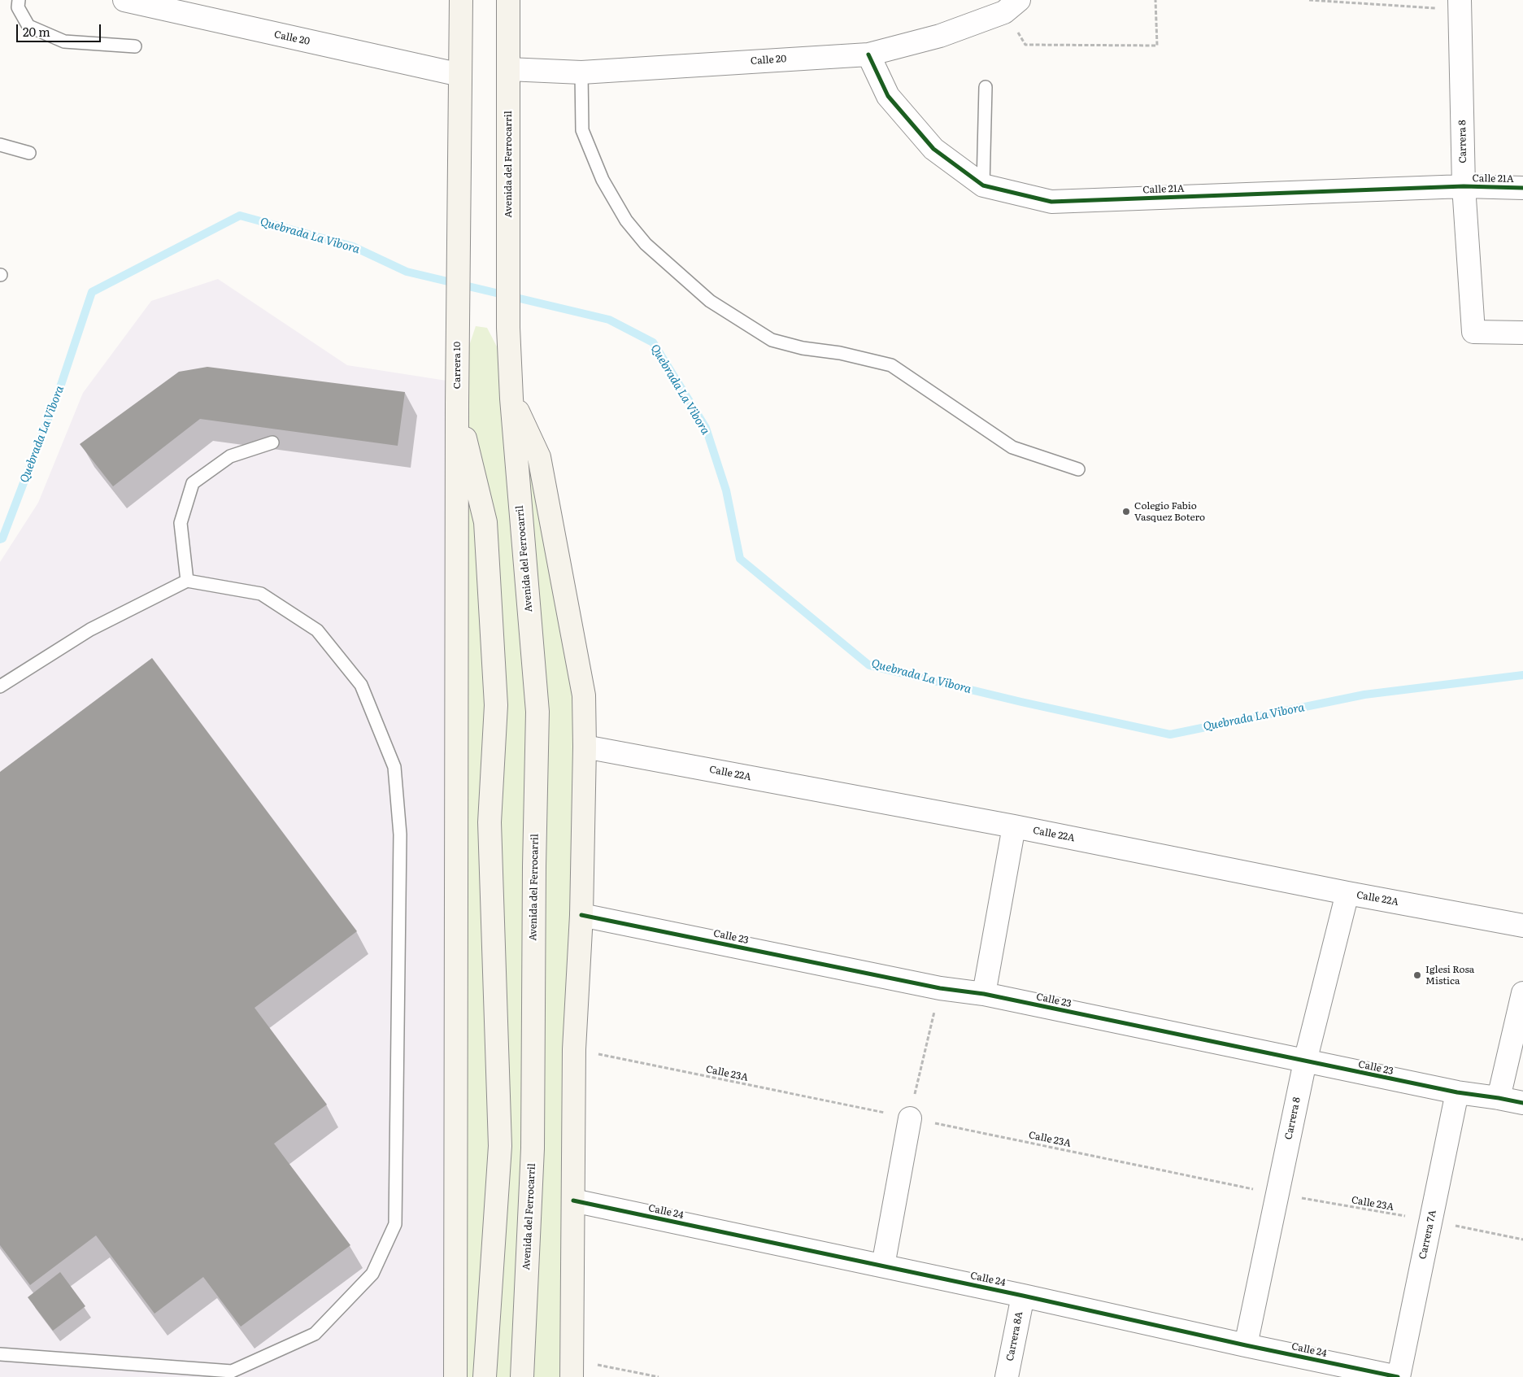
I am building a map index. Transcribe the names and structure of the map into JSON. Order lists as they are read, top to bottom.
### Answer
{
  "streets": {
    "main road": ["Avenida del Ferrocarril", "Carrera 10"],
    "street": [
      "Calle 20",
      "Carrera 8",
      "Calle 21A",
      "Calle 22A",
      "Calle 23",
      "Calle 24",
      "Carrera 7A",
      "Carrera 8A"
    ],
    "path": ["Calle 23A"]
  },
  "crossings": [
    ["Calle 20", "Avenida del Ferrocarril"],
    ["Calle 20", "Calle 21A"],
    ["Calle 20", "Carrera 10"],
    ["Carrera 8", "Calle 21A"],
    ["Carrera 8", "Calle 22A"],
    ["Carrera 8", "Calle 23"],
    ["Carrera 8", "Calle 23A"],
    ["Carrera 8", "Calle 24"],
    ["Calle 23", "Carrera 7A"],
    ["Calle 23A", "Carrera 7A"],
    ["Calle 24", "Carrera 7A"],
    ["Calle 24", "Carrera 8A"]
  ],
  "water": ["Quebrada La Vibora"],
  "places": ["Colegio Fabio Vasquez Botero", "Iglesi Rosa Mistica"],
  "scale_bar": "20 m"
}
